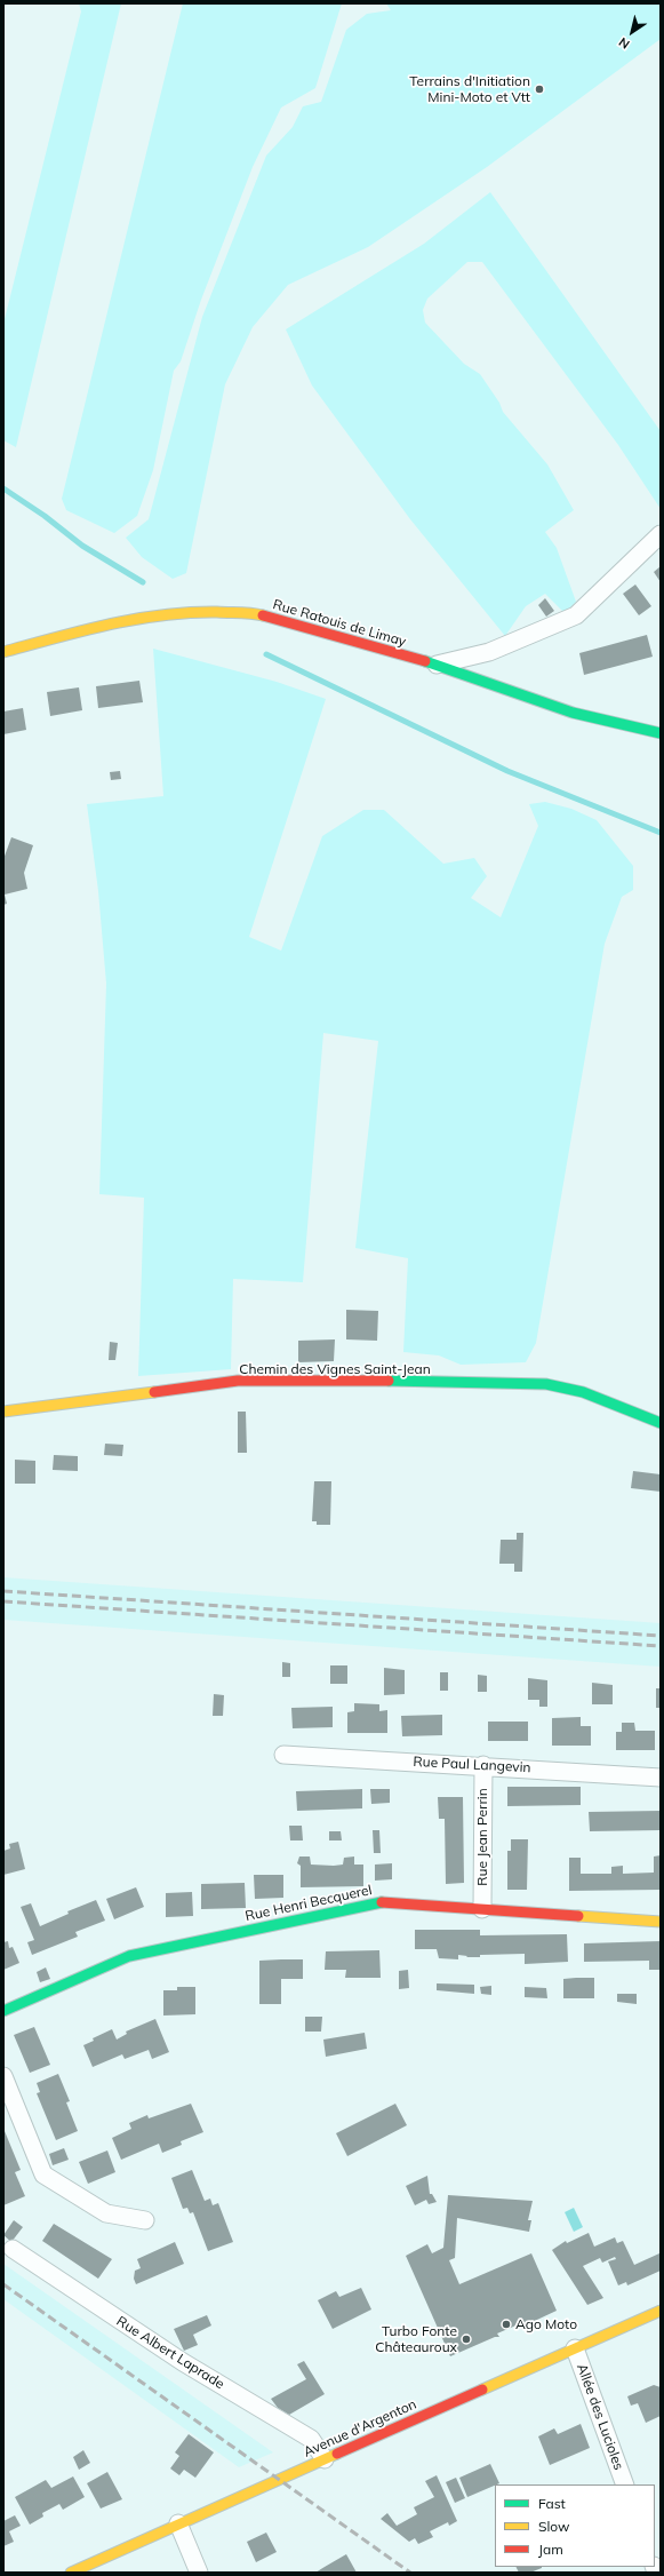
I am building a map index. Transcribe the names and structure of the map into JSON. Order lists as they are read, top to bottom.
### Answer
{
  "streets": {
    "street": [
      "Rue Ratouis de Limay",
      "Chemin des Vignes Saint-Jean",
      "Rue Paul Langevin",
      "Rue Jean Perrin",
      "Rue Henri Becquerel",
      "Rue Albert Laprade",
      "Allée des Lucioles",
      "Avenue d'Argenton"
    ]
  },
  "crossings": [
    ["Rue Paul Langevin", "Rue Jean Perrin"],
    ["Rue Jean Perrin", "Rue Henri Becquerel"],
    ["Rue Albert Laprade", "Avenue d'Argenton"],
    ["Allée des Lucioles", "Avenue d'Argenton"]
  ],
  "places": ["Terrains d'Initiation Mini-Moto et Vtt", "Ago Moto", "Turbo Fonte Châteauroux"],
  "legend": ["Fast", "Slow", "Jam"],
  "north": "bottom left"
}
